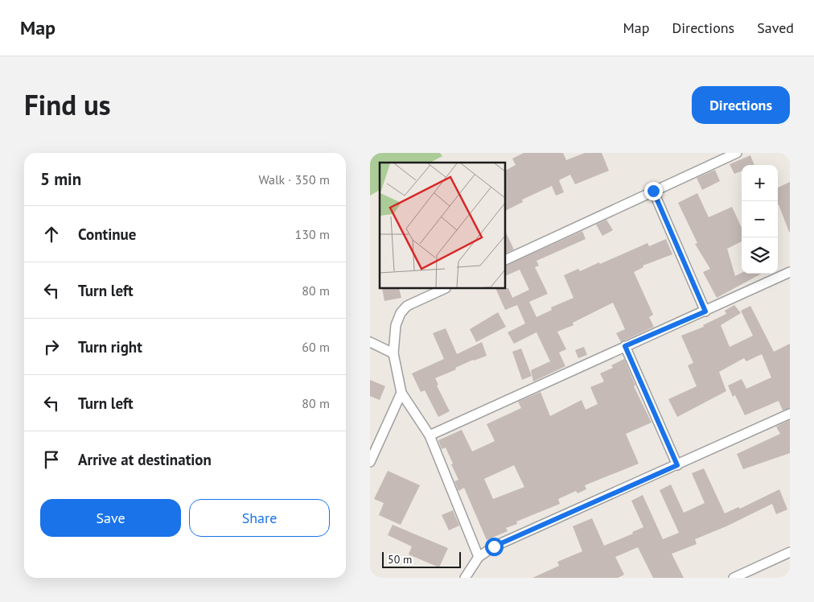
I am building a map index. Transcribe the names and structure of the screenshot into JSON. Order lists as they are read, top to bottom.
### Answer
{
  "scale_bar": "50 m",
  "page": {
    "header": "Map",
    "nav": ["Map", "Directions", "Saved"],
    "title": "Find us",
    "buttons": [
      "Directions",
      ["Save", "Share"]
    ],
    "heading": ["5 min", "Walk · 350 m"],
    "map_buttons": ["+", "−"],
    "list": [
      ["Continue", "130 m"],
      ["Turn left", "80 m"],
      ["Turn right", "60 m"],
      ["Turn left", "80 m"],
      "Arrive at destination"
    ],
    "scale": "50 m"
  }
}
